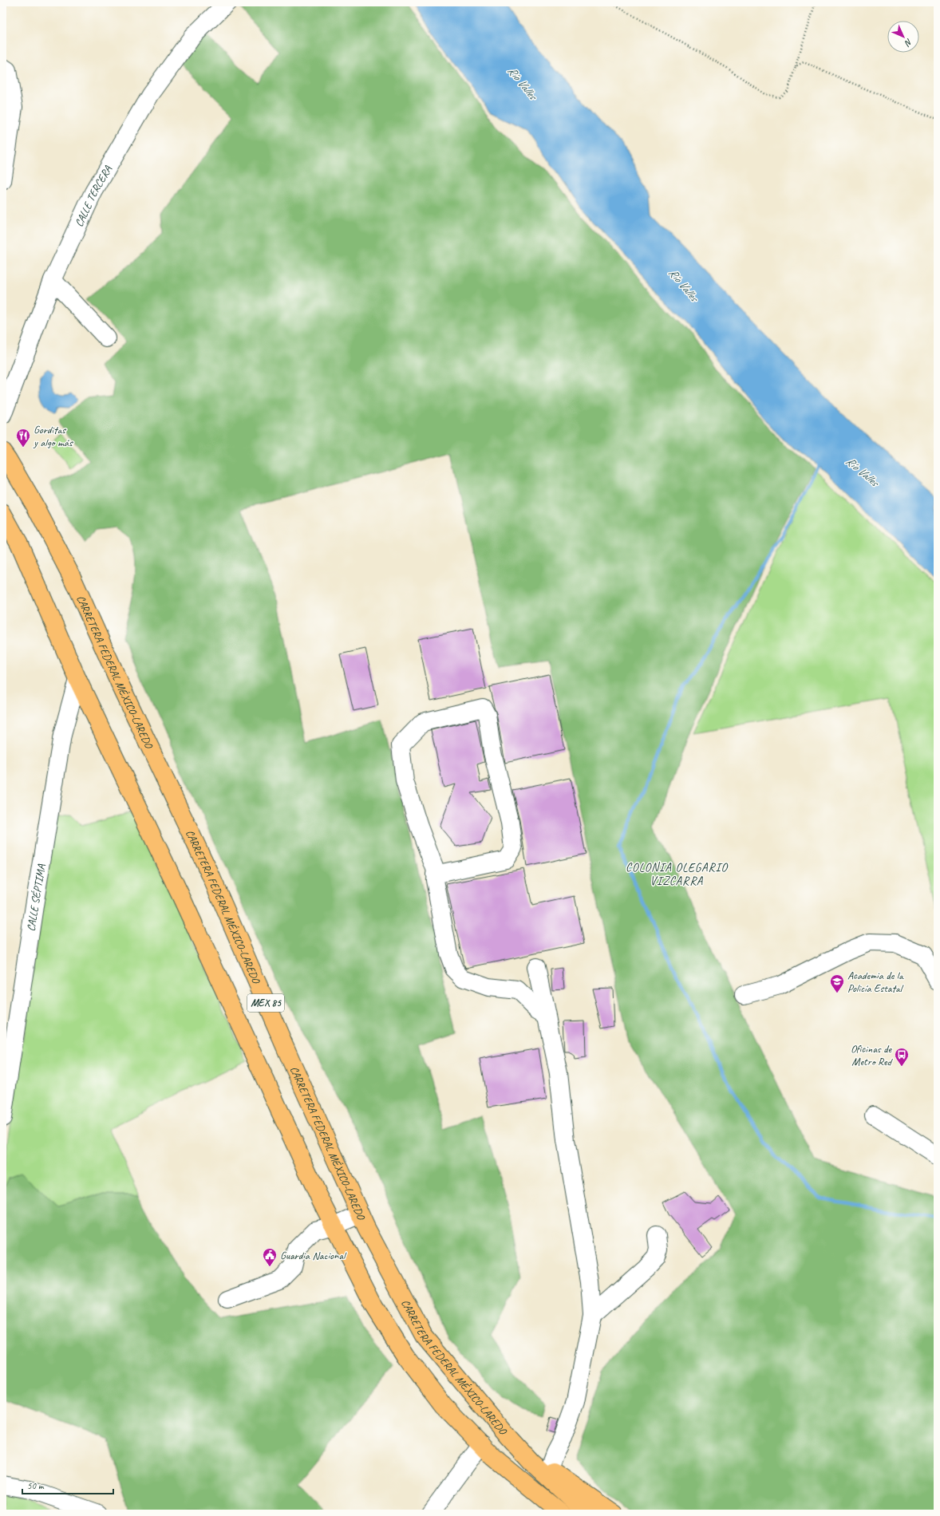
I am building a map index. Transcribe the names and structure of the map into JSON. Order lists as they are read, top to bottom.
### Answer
{
  "streets": {
    "main road": ["CARRETERA FEDERAL MÉXICO-LAREDO", "MEX 85"],
    "street": ["CALLE TERCERA", "CALLE SÉPTIMA"]
  },
  "crossings": [
    ["CALLE SÉPTIMA", "MEX 85"]
  ],
  "districts": ["COLONIA OLEGARIO VIZCARRA"],
  "water": ["Río Valles"],
  "places": {
    "restaurant": ["Gorditas y algo más"],
    "school or university": ["Academia de la Policía Estatal"],
    "bus stop": ["Oficinas de Metro Red"],
    "public building": ["Guardia Nacional"]
  },
  "scale_bar": "50 m",
  "north": "bottom right"
}
